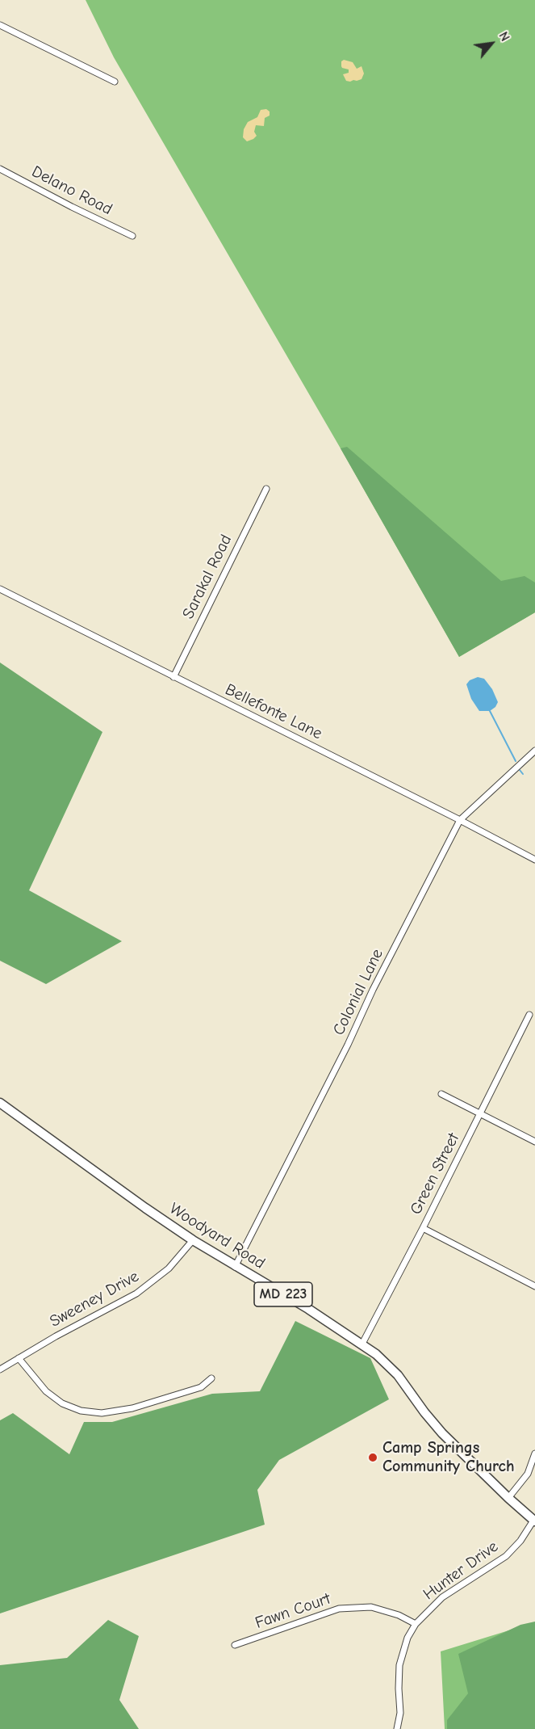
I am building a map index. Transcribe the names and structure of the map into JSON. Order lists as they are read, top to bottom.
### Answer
{
  "streets": {
    "main road": ["Woodyard Road", "MD 223"],
    "street": [
      "Delano Road",
      "Sarakal Road",
      "Bellefonte Lane",
      "Colonial Lane",
      "Green Street",
      "Sweeney Drive",
      "Hunter Drive",
      "Fawn Court"
    ]
  },
  "crossings": [
    ["Sarakal Road", "Bellefonte Lane"],
    ["Bellefonte Lane", "Colonial Lane"],
    ["Colonial Lane", "Woodyard Road"],
    ["Green Street", "Woodyard Road"],
    ["Woodyard Road", "Sweeney Drive"],
    ["Woodyard Road", "Hunter Drive"],
    ["Hunter Drive", "Fawn Court"]
  ],
  "places": ["Camp Springs Community Church"],
  "north": "top right"
}
